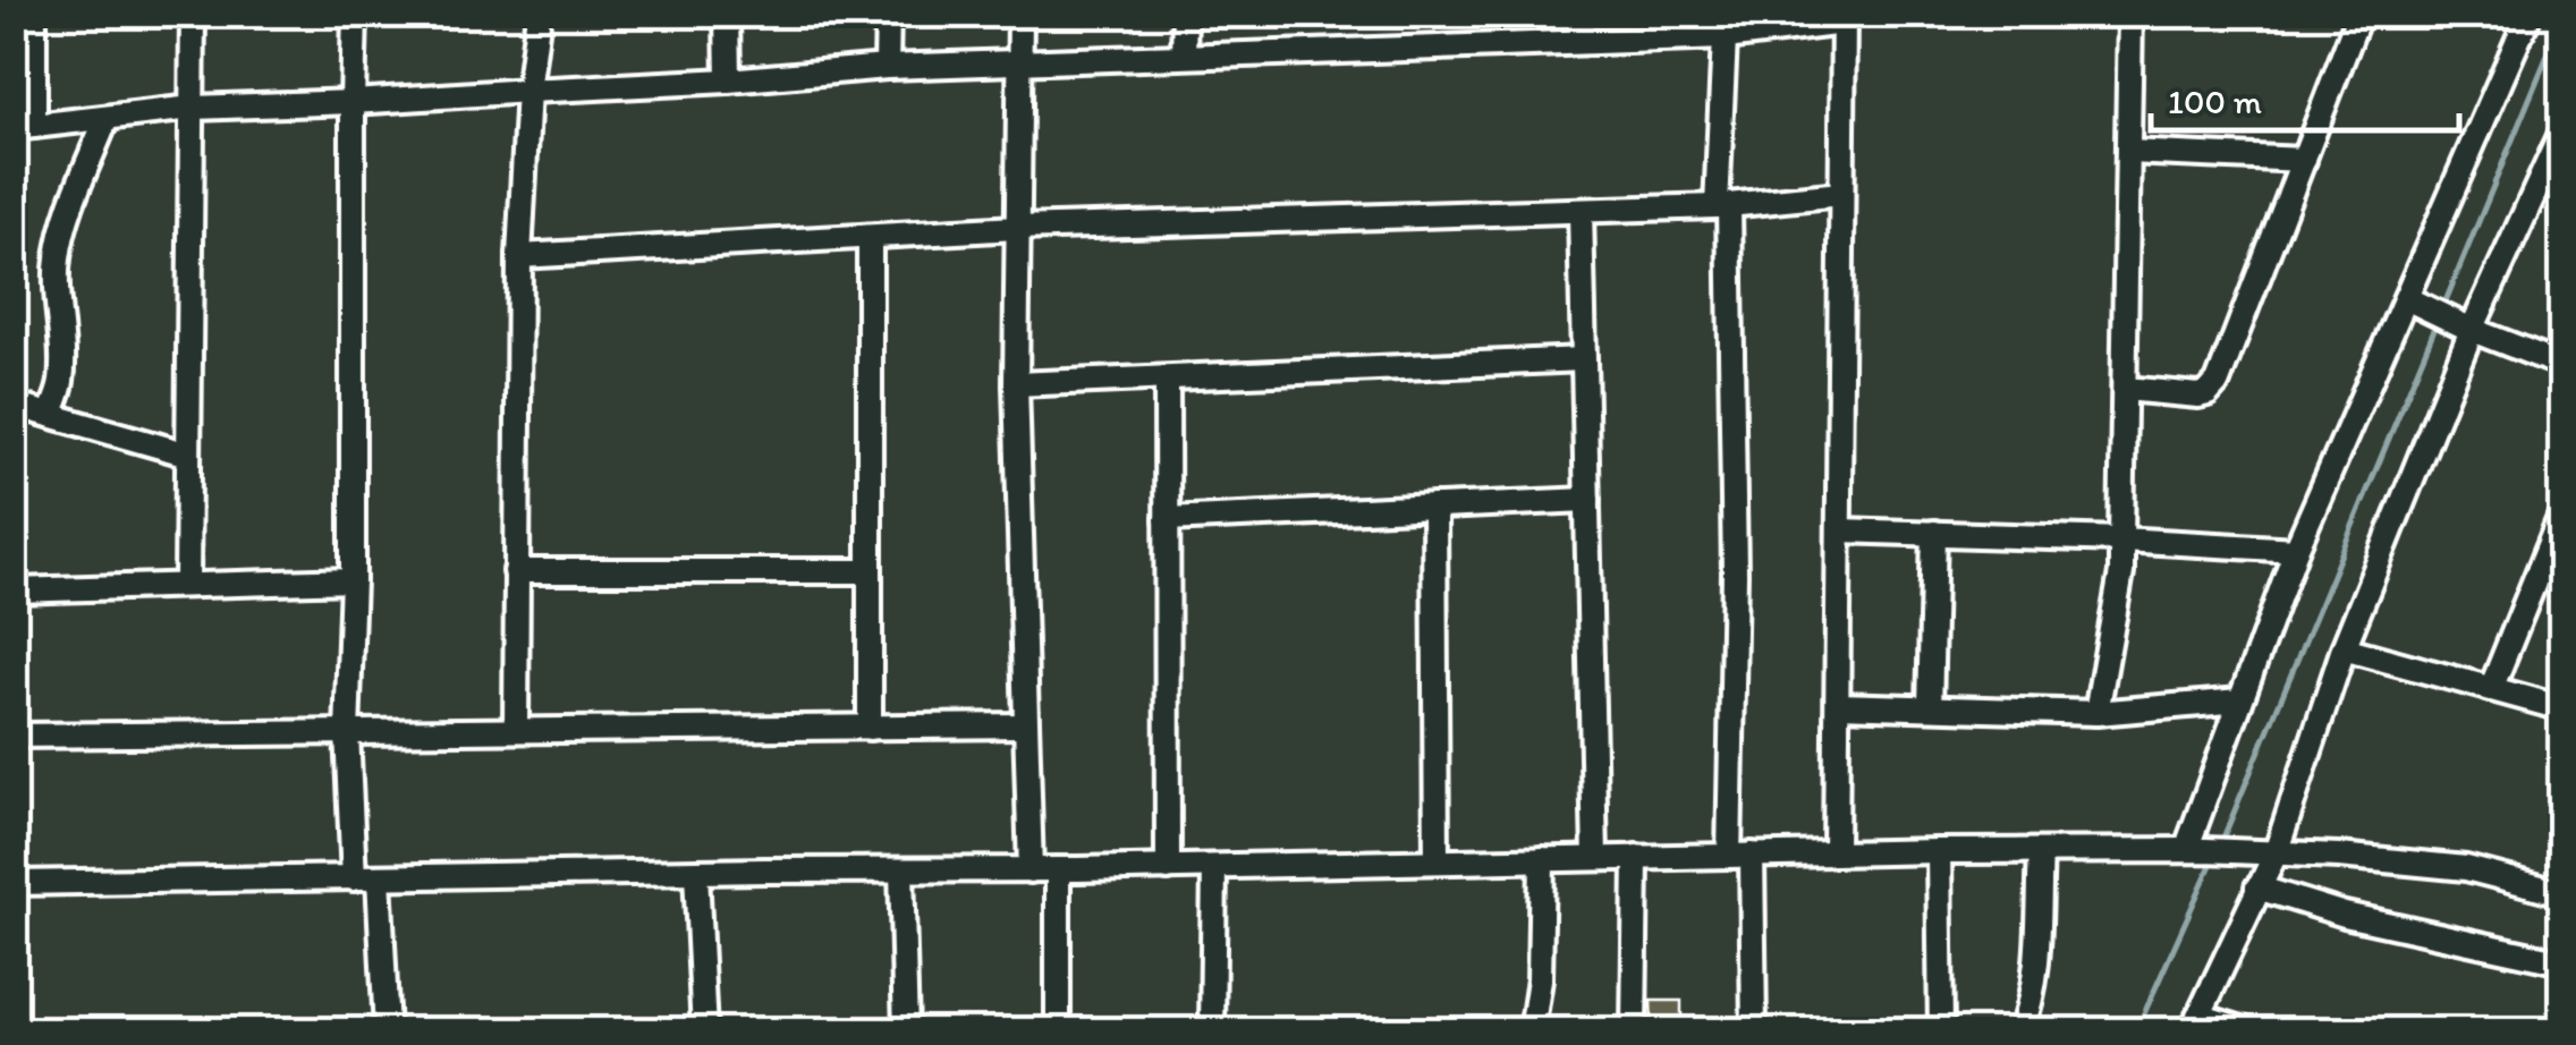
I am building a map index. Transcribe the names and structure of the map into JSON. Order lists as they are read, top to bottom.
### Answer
{
  "scale_bar": "100 m"
}
